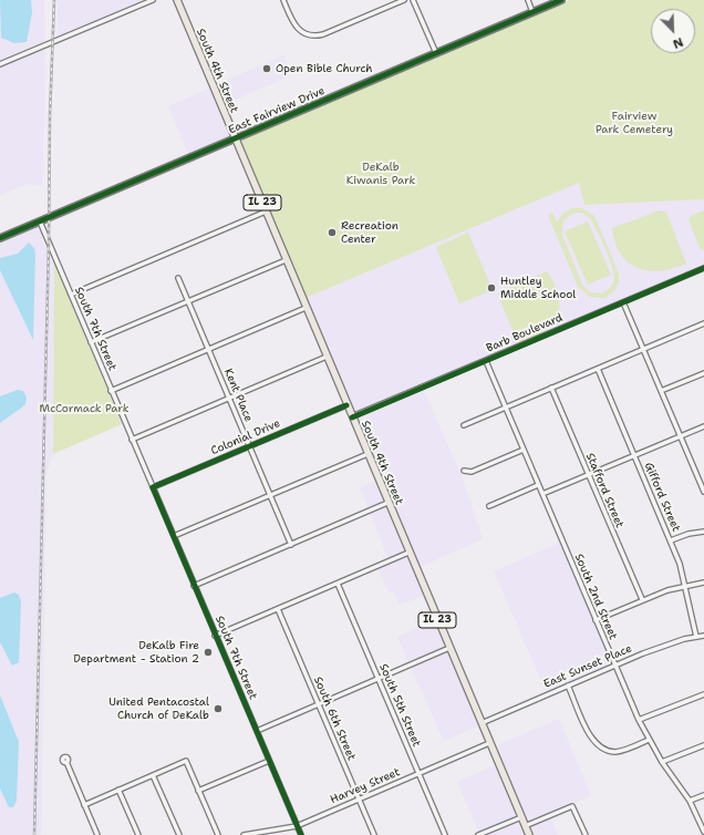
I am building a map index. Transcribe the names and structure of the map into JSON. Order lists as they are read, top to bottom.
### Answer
{
  "streets": {
    "main road": ["South 4th Street", "IL 23"],
    "street": [
      "East Fairview Drive",
      "South 7th Street",
      "Barb Boulevard",
      "Kent Place",
      "Colonial Drive",
      "Stafford Street",
      "Gifford Street",
      "South 2nd Street",
      "East Sunset Place",
      "South 5th Street",
      "South 6th Street",
      "Harvey Street"
    ]
  },
  "crossings": [
    ["South 4th Street", "East Fairview Drive"],
    ["South 4th Street", "Barb Boulevard"],
    ["South 4th Street", "Colonial Drive"],
    ["South 4th Street", "East Sunset Place"],
    ["South 4th Street", "Harvey Street"],
    ["East Fairview Drive", "South 7th Street"],
    ["South 7th Street", "Colonial Drive"],
    ["South 7th Street", "Harvey Street"],
    ["Barb Boulevard", "South 2nd Street"],
    ["Kent Place", "Colonial Drive"],
    ["Gifford Street", "East Sunset Place"],
    ["South 2nd Street", "East Sunset Place"],
    ["South 5th Street", "Harvey Street"],
    ["South 6th Street", "Harvey Street"]
  ],
  "parks": ["Fairview Park Cemetery", "DeKalb Kiwanis Park", "McCormack Park"],
  "places": [
    "Open Bible Church",
    "Recreation Center",
    "Huntley Middle School",
    "DeKalb Fire Department - Station 2",
    "United Pentacostal Church of DeKalb"
  ],
  "north": "bottom right"
}
